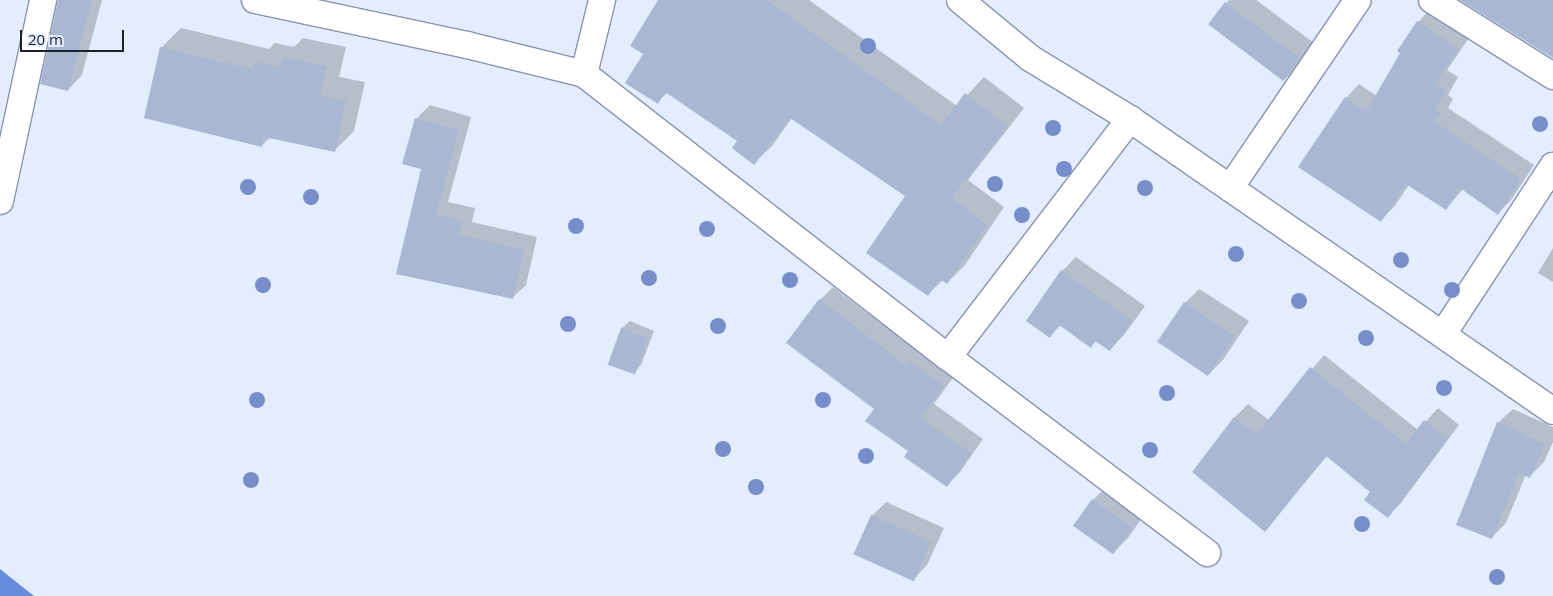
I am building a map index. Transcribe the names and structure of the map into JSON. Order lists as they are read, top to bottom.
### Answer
{
  "scale_bar": "20 m"
}
